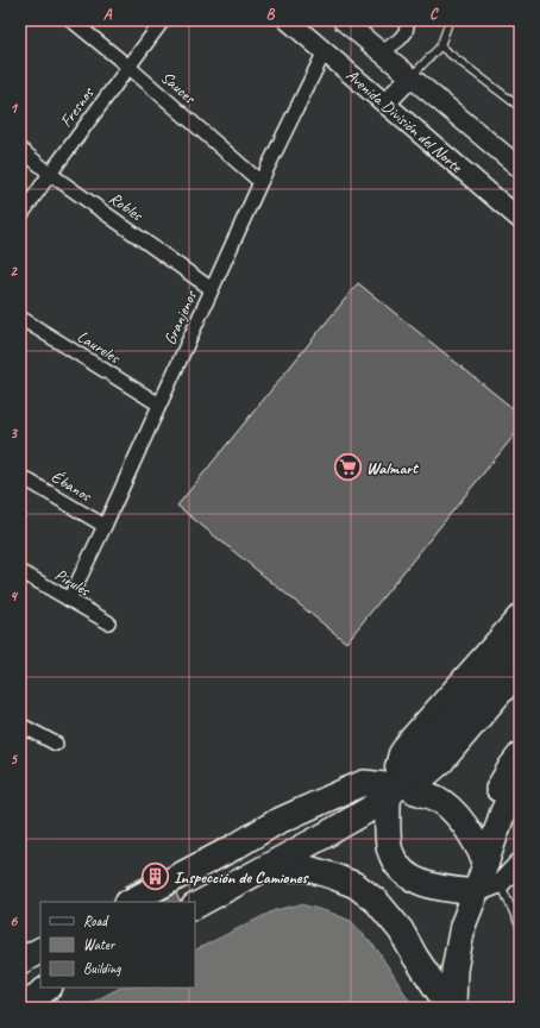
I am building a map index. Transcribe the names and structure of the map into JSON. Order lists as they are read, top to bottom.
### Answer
{
  "streets": {
    "main road": ["Avenida División del Norte"],
    "street": [
      "Sauces",
      "Fresnos",
      "Robles",
      "Granjenos",
      "Laureles",
      "Ébanos",
      "Pirules"
    ]
  },
  "crossings": [
    ["Sauces", "Fresnos"],
    ["Sauces", "Granjenos"],
    ["Fresnos", "Robles"],
    ["Avenida División del Norte", "Granjenos"],
    ["Robles", "Granjenos"],
    ["Granjenos", "Laureles"],
    ["Granjenos", "Ébanos"],
    ["Granjenos", "Pirules"]
  ],
  "places": {
    "supermarket": ["Walmart"],
    "building": ["Inspección de Camiones"]
  },
  "legend": ["Road", "Water", "Building"],
  "grid": {
    "columns": ["A", "B", "C"],
    "rows": [
      "1",
      "2",
      "3",
      "4",
      "5",
      "6"
    ]
  }
}
